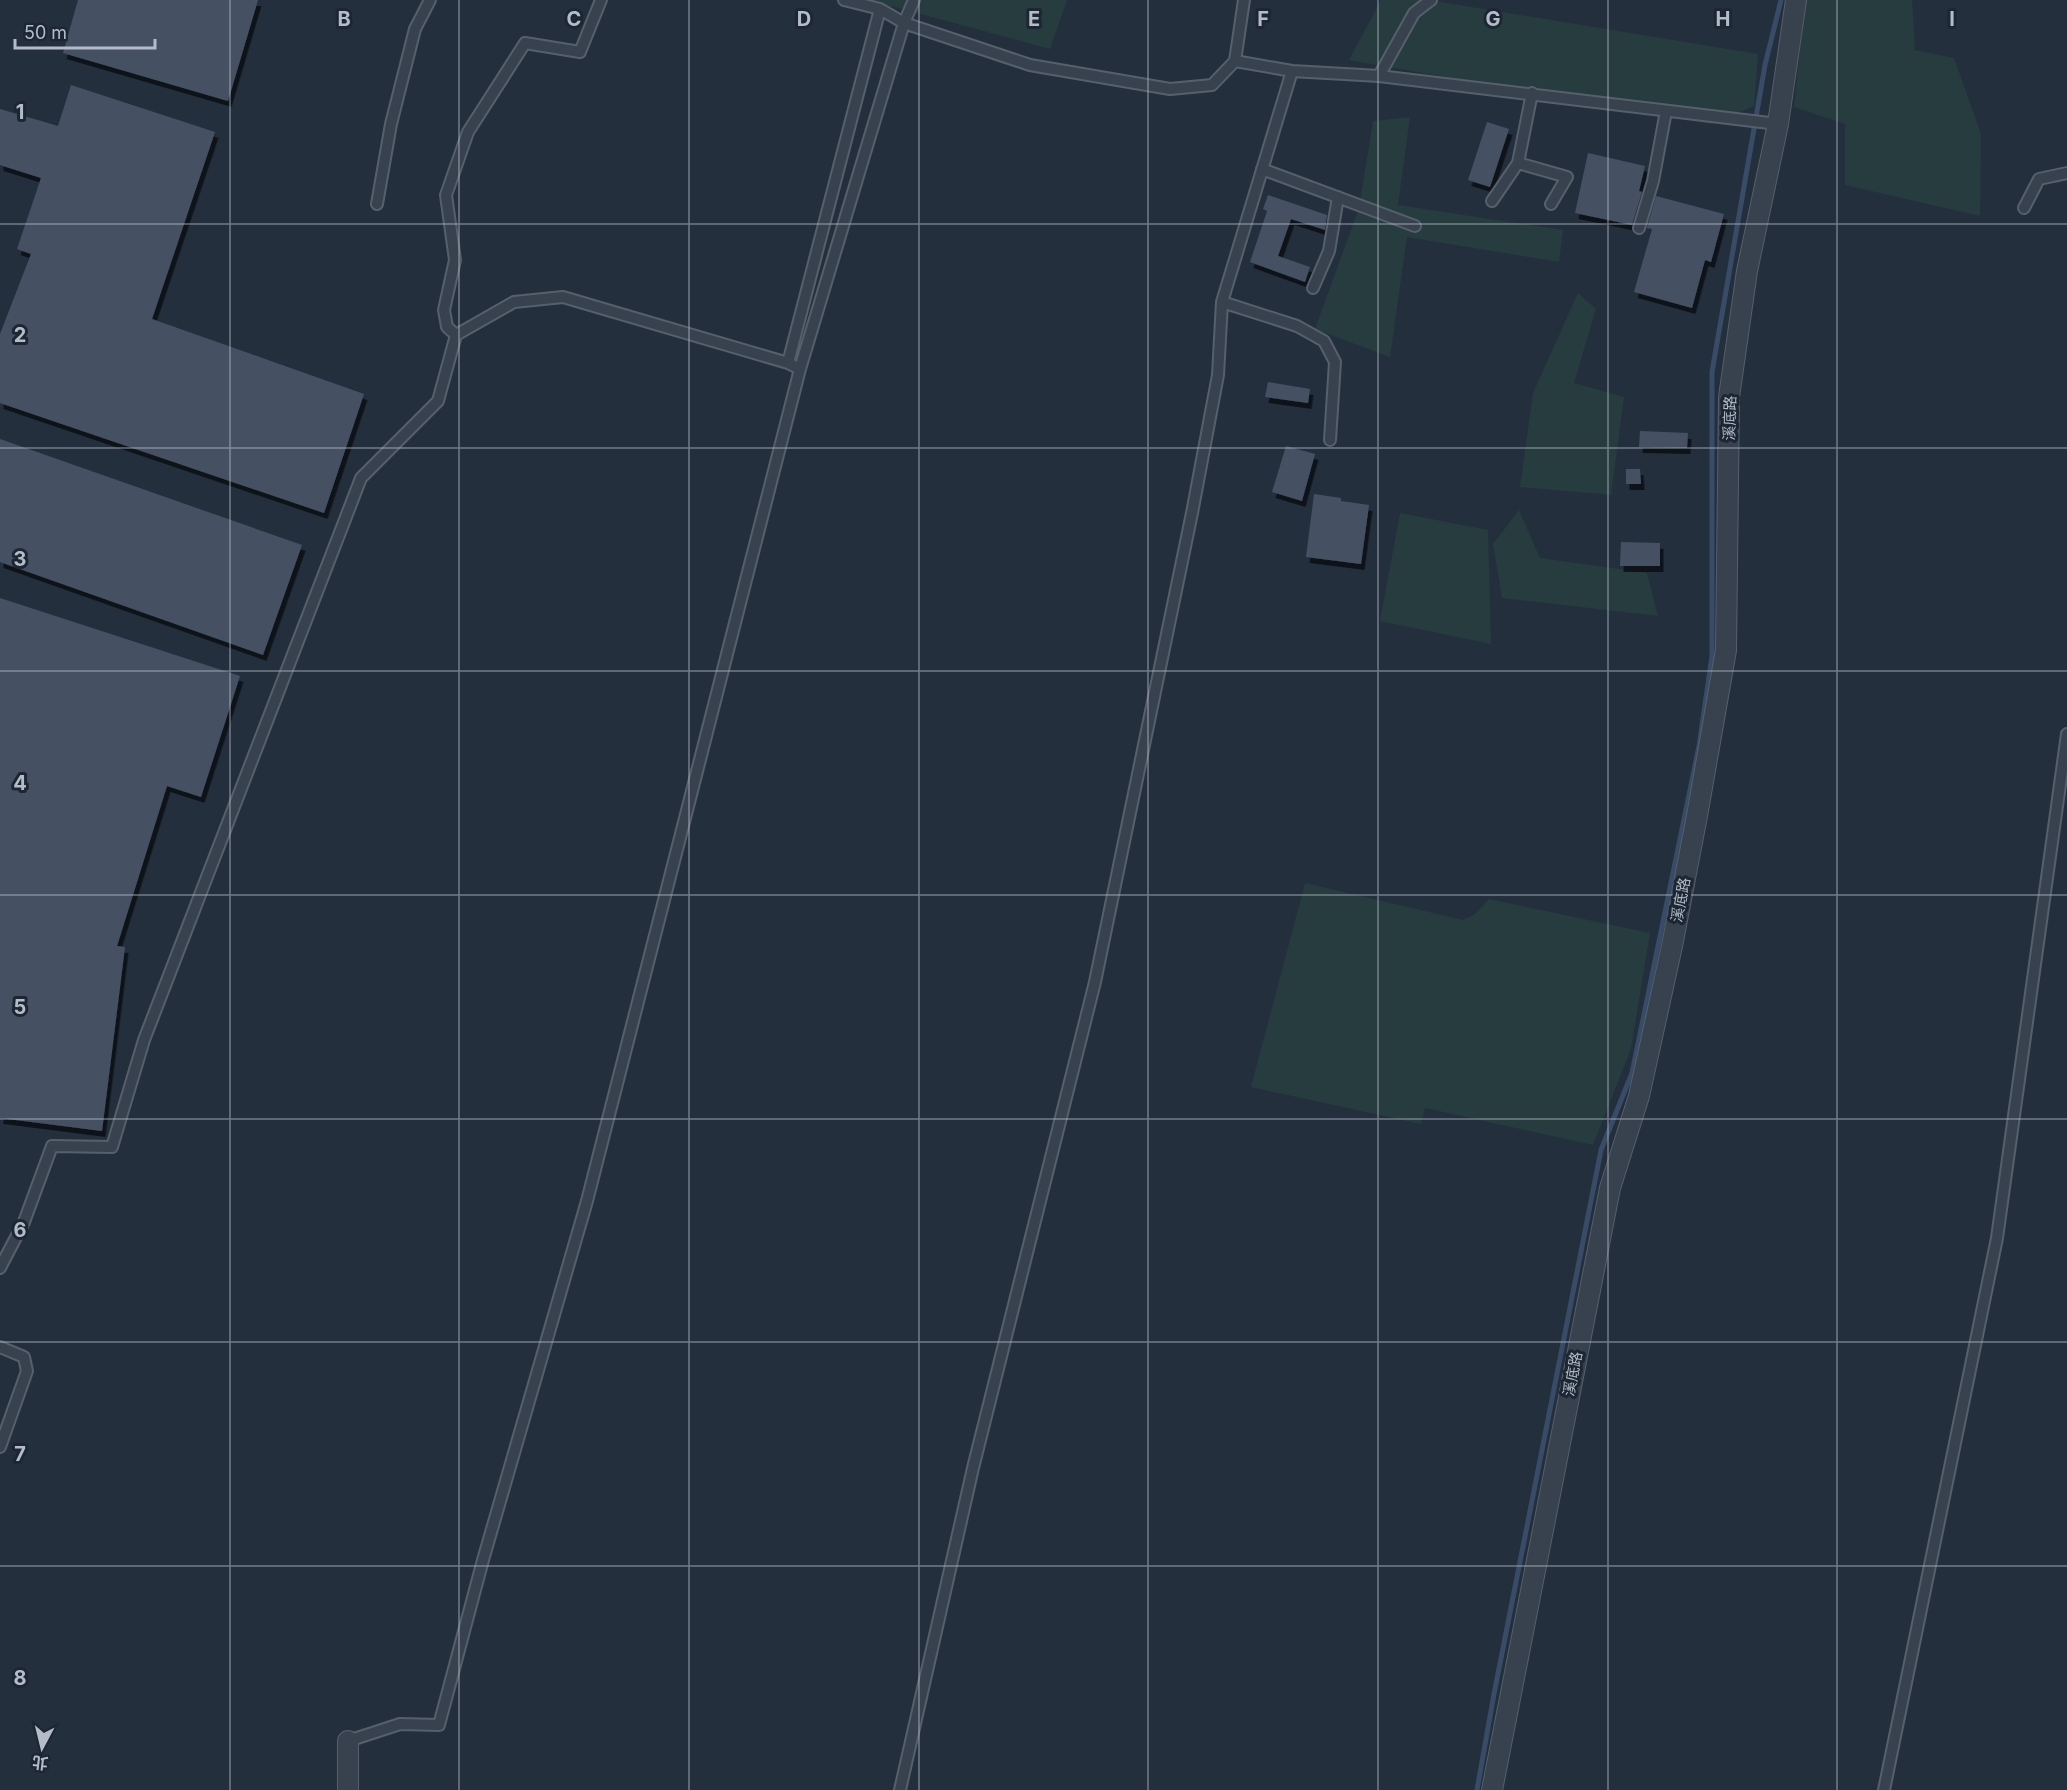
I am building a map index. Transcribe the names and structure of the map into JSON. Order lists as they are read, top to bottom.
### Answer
{
  "streets": {
    "street": ["溪底路"]
  },
  "scale_bar": "50 m",
  "north": "bottom",
  "grid": {
    "columns": [
      "B",
      "C",
      "D",
      "E",
      "F",
      "G",
      "H",
      "I"
    ],
    "rows": [
      "1",
      "2",
      "3",
      "4",
      "5",
      "6",
      "7",
      "8"
    ]
  }
}
